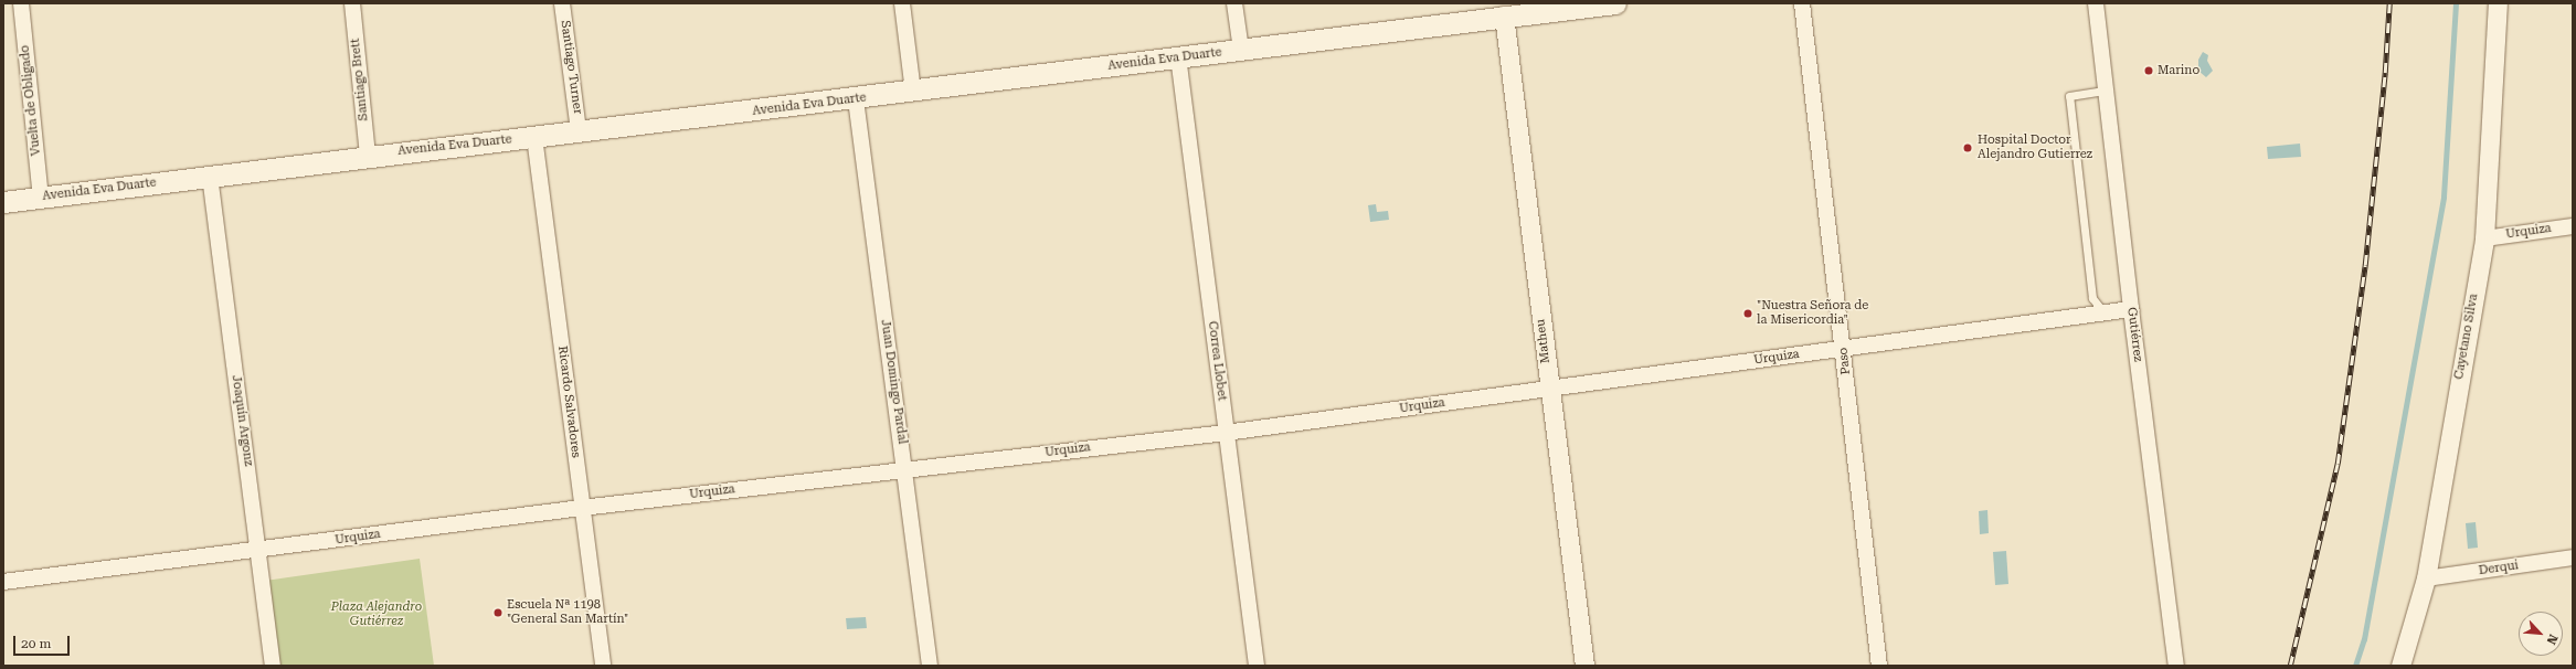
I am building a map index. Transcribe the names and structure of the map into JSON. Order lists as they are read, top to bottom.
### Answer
{
  "streets": {
    "main road": ["Avenida Eva Duarte"],
    "street": [
      "Santiago Turner",
      "Santiago Brett",
      "Vuelta de Obligado",
      "Urquiza",
      "Gutiérrez",
      "Cayetano Silva",
      "Matheu",
      "Correa Llobet",
      "Paso",
      "Juan Domingo Pardal",
      "Ricardo Salvadores",
      "Joaquín Argonz",
      "Derqui"
    ]
  },
  "crossings": [
    ["Avenida Eva Duarte", "Santiago Turner"],
    ["Avenida Eva Duarte", "Santiago Brett"],
    ["Avenida Eva Duarte", "Vuelta de Obligado"],
    ["Avenida Eva Duarte", "Matheu"],
    ["Avenida Eva Duarte", "Correa Llobet"],
    ["Avenida Eva Duarte", "Juan Domingo Pardal"],
    ["Avenida Eva Duarte", "Ricardo Salvadores"],
    ["Avenida Eva Duarte", "Joaquín Argonz"],
    ["Urquiza", "Gutiérrez"],
    ["Urquiza", "Cayetano Silva"],
    ["Urquiza", "Matheu"],
    ["Urquiza", "Correa Llobet"],
    ["Urquiza", "Paso"],
    ["Urquiza", "Juan Domingo Pardal"],
    ["Urquiza", "Ricardo Salvadores"],
    ["Urquiza", "Joaquín Argonz"],
    ["Cayetano Silva", "Derqui"]
  ],
  "parks": ["Plaza Alejandro Gutiérrez"],
  "places": [
    "Marino",
    "Hospital Doctor Alejandro Gutierrez",
    "\"Nuestra Señora de la Misericordia\"",
    "Escuela Nª 1198 \"General San Martín\""
  ],
  "scale_bar": "20 m",
  "north": "bottom right"
}
